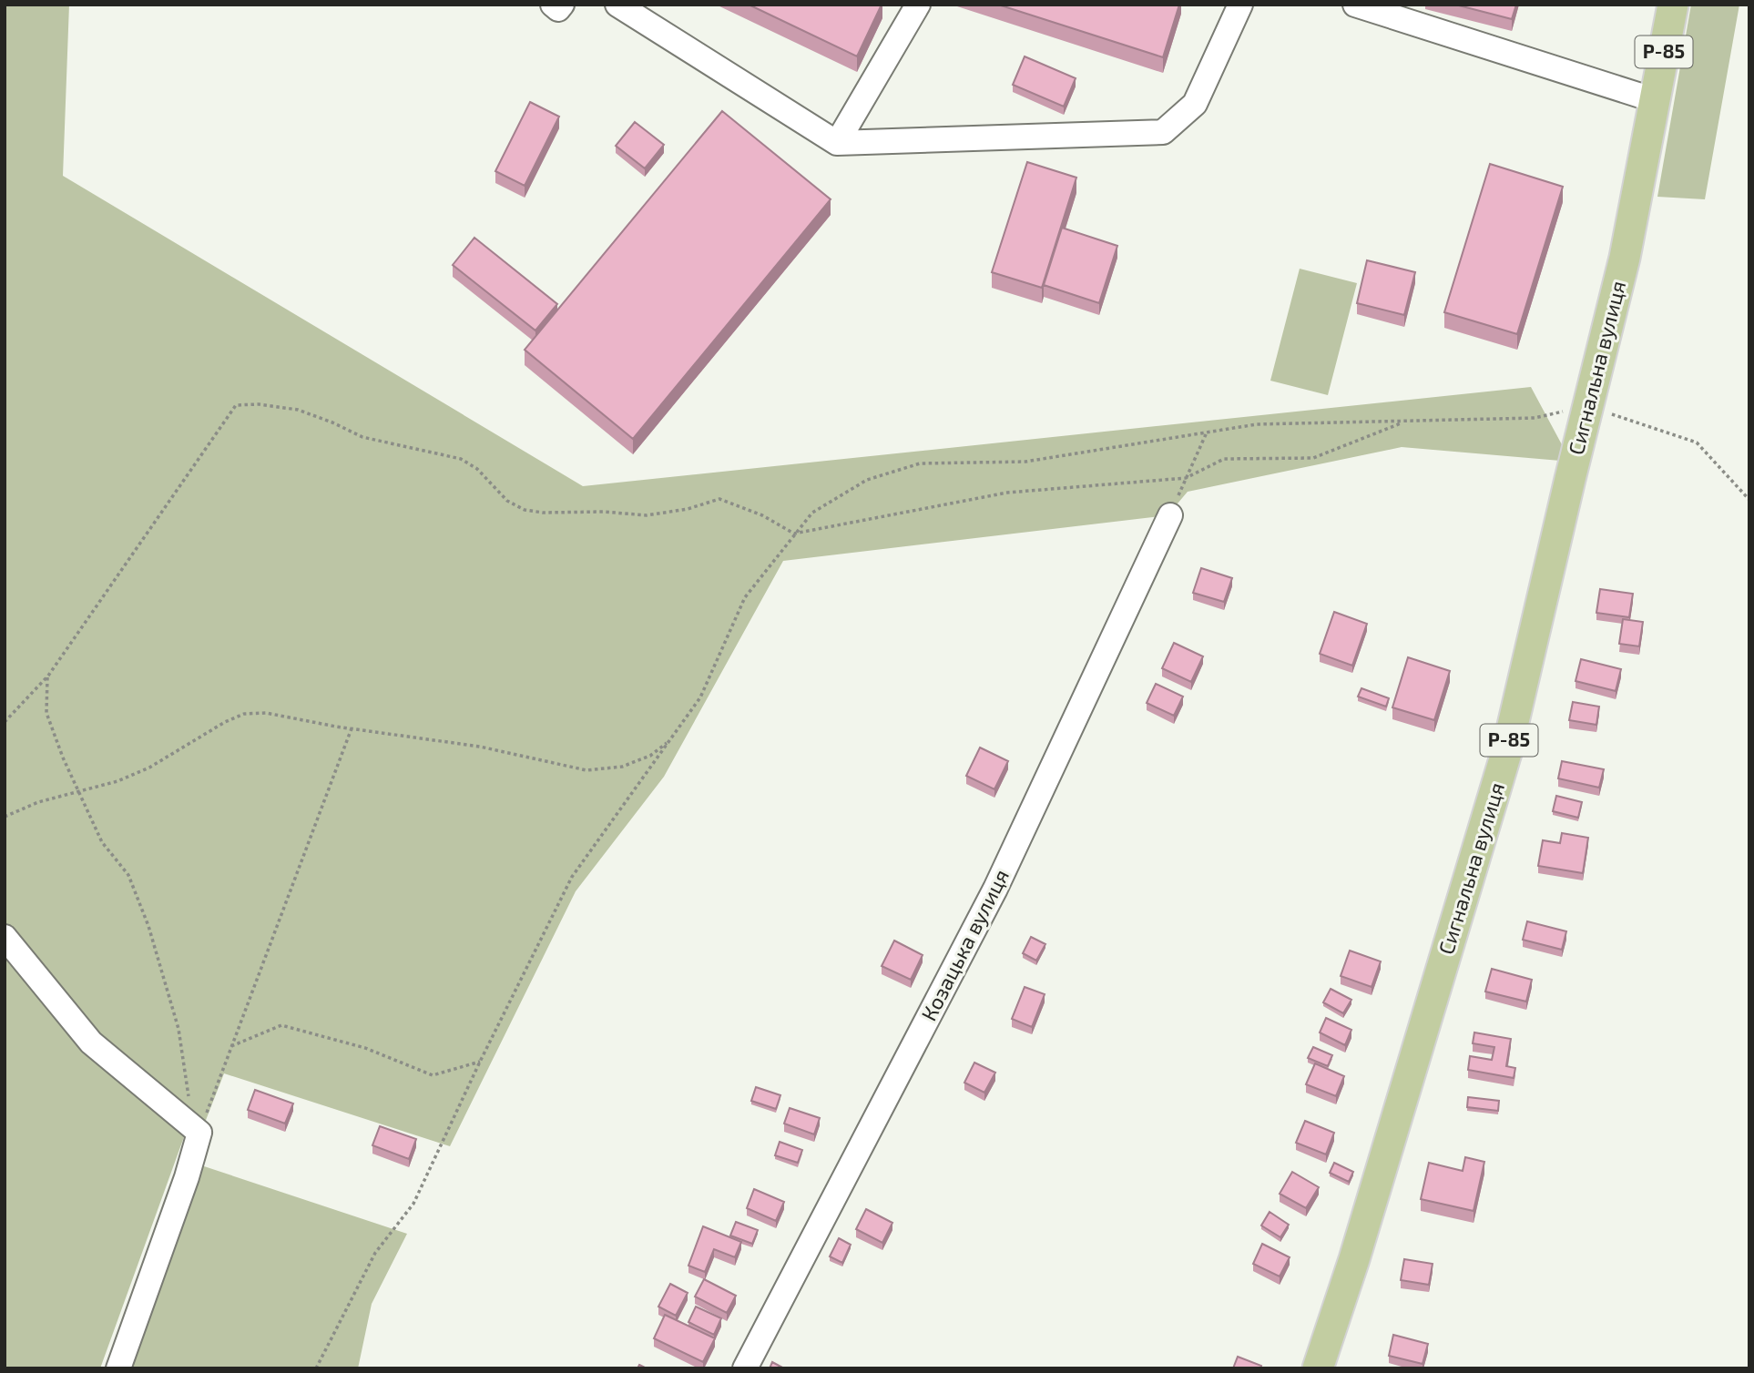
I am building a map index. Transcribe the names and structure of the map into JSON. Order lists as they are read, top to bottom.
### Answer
{
  "streets": {
    "main road": ["Р-85", "Сигнальна вулиця"],
    "street": ["Козацька вулиця"]
  },
  "crossings": [
    ["Р-85", "Сигнальна вулиця"]
  ]
}
